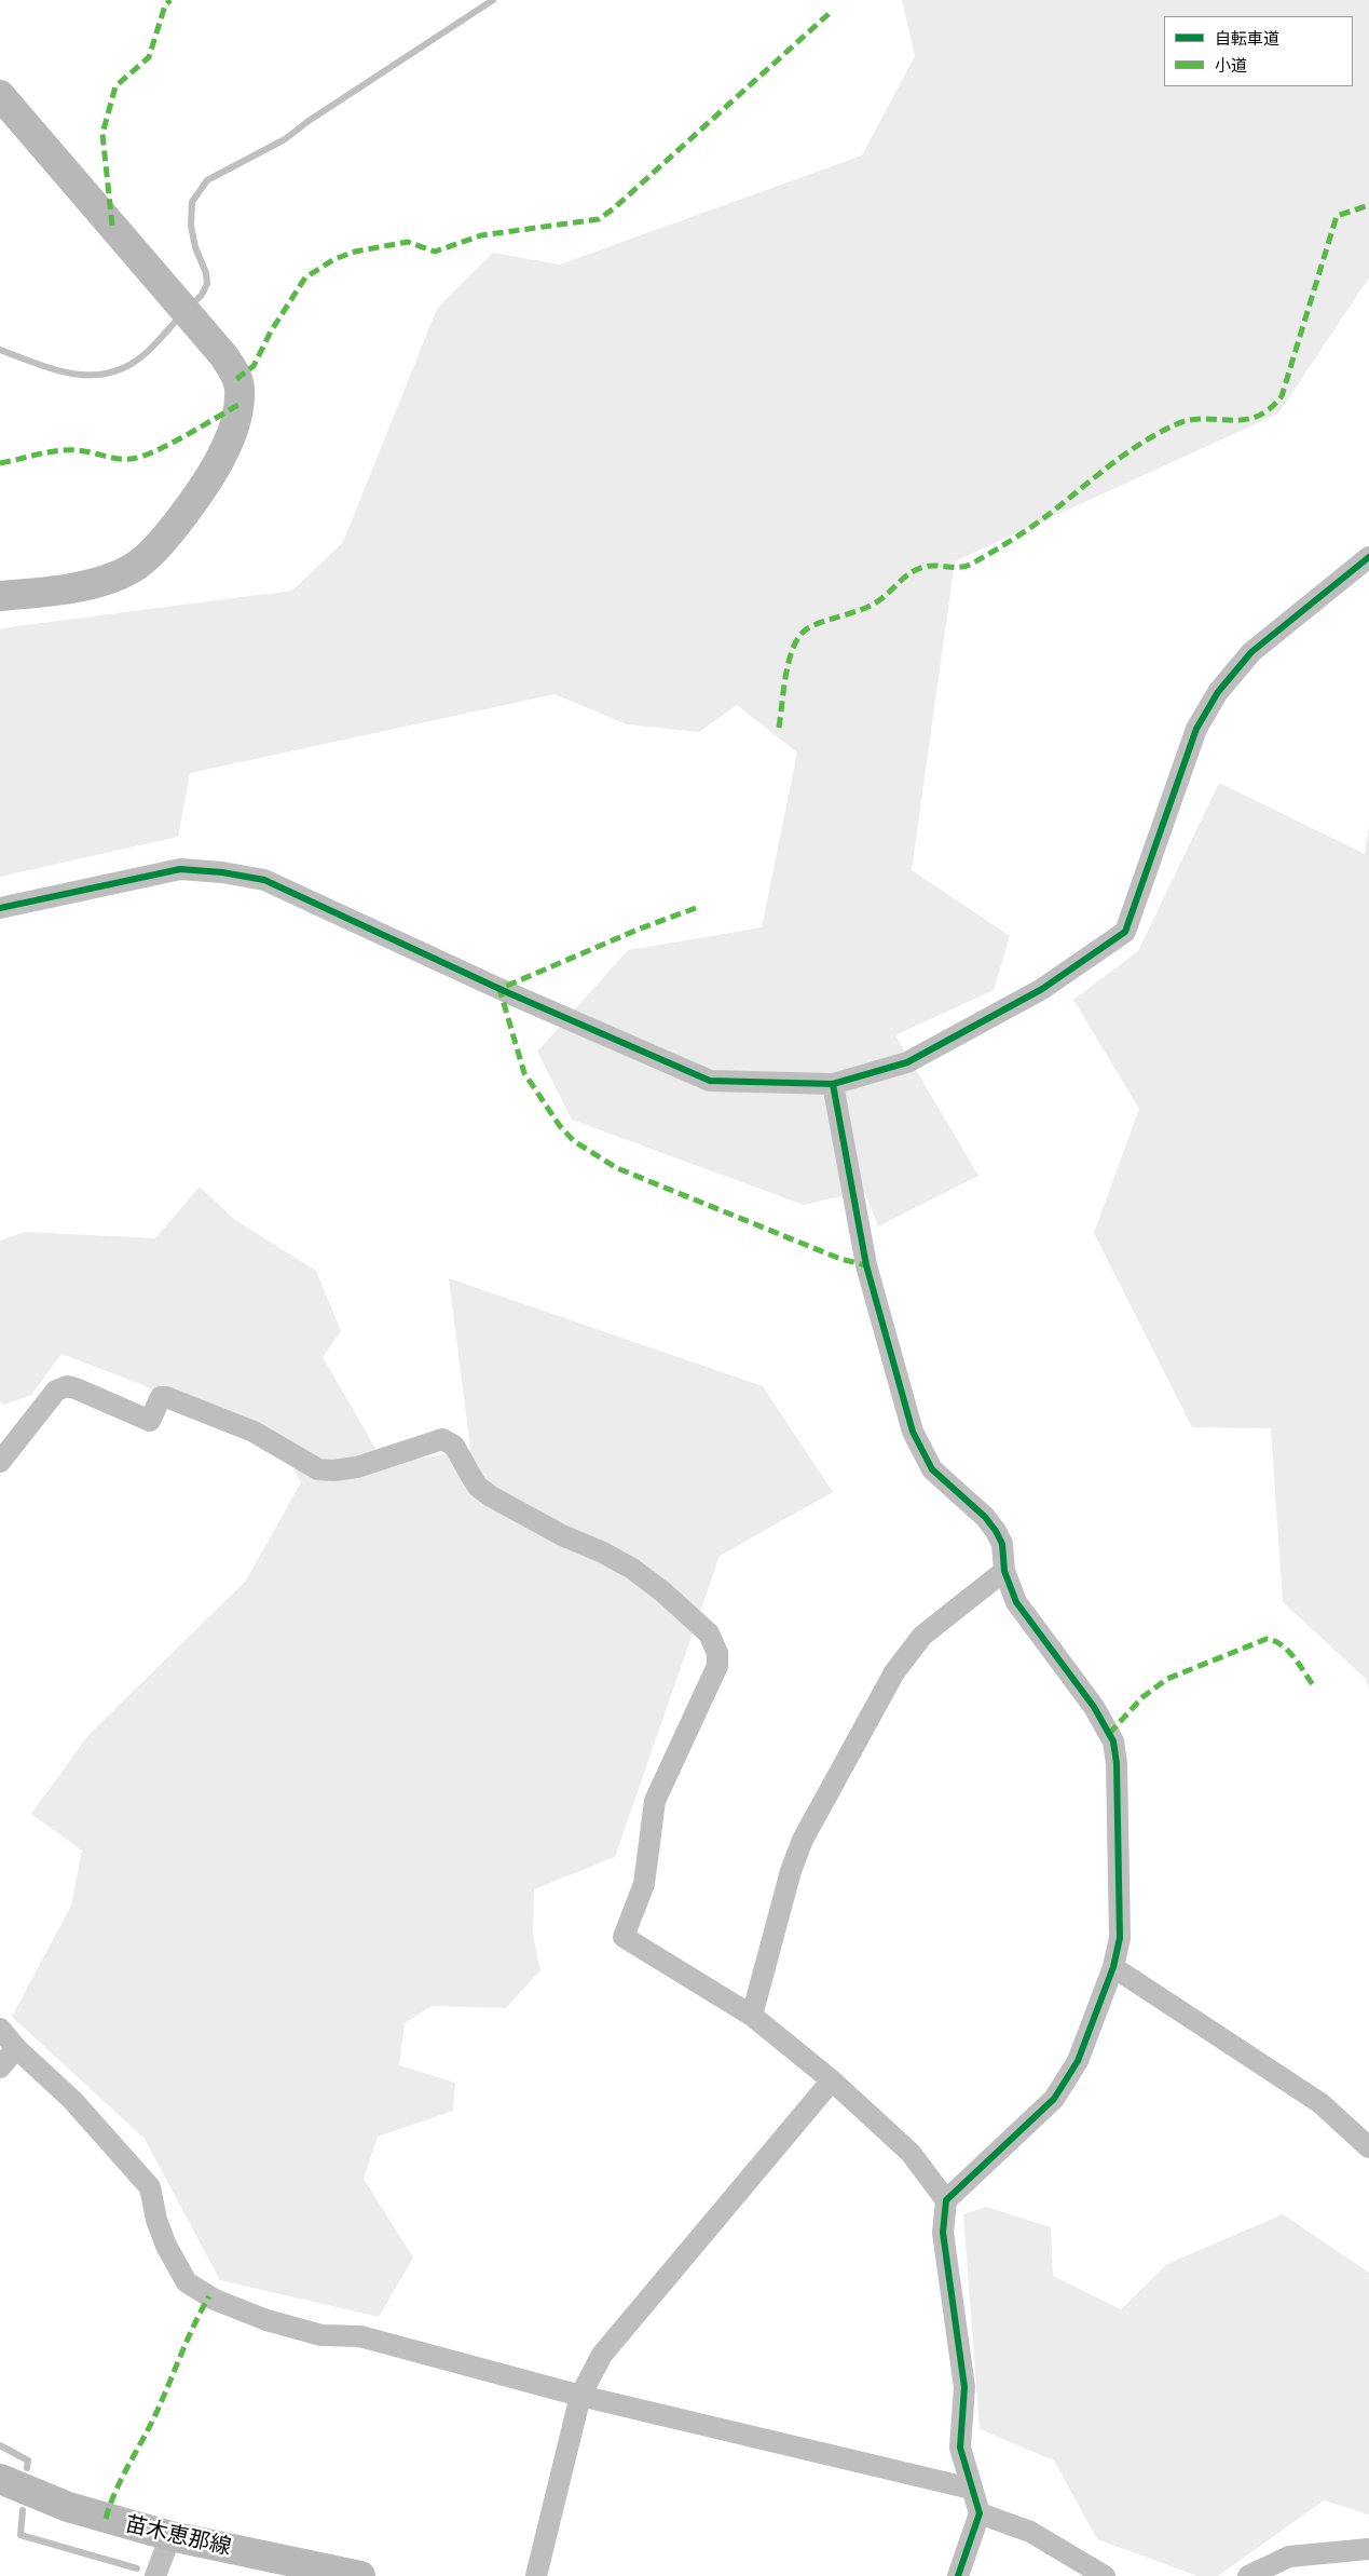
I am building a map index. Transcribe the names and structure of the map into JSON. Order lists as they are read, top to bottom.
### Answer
{
  "streets": {
    "street": ["苗木恵那線"]
  },
  "legend": ["自転車道", "小道"]
}
